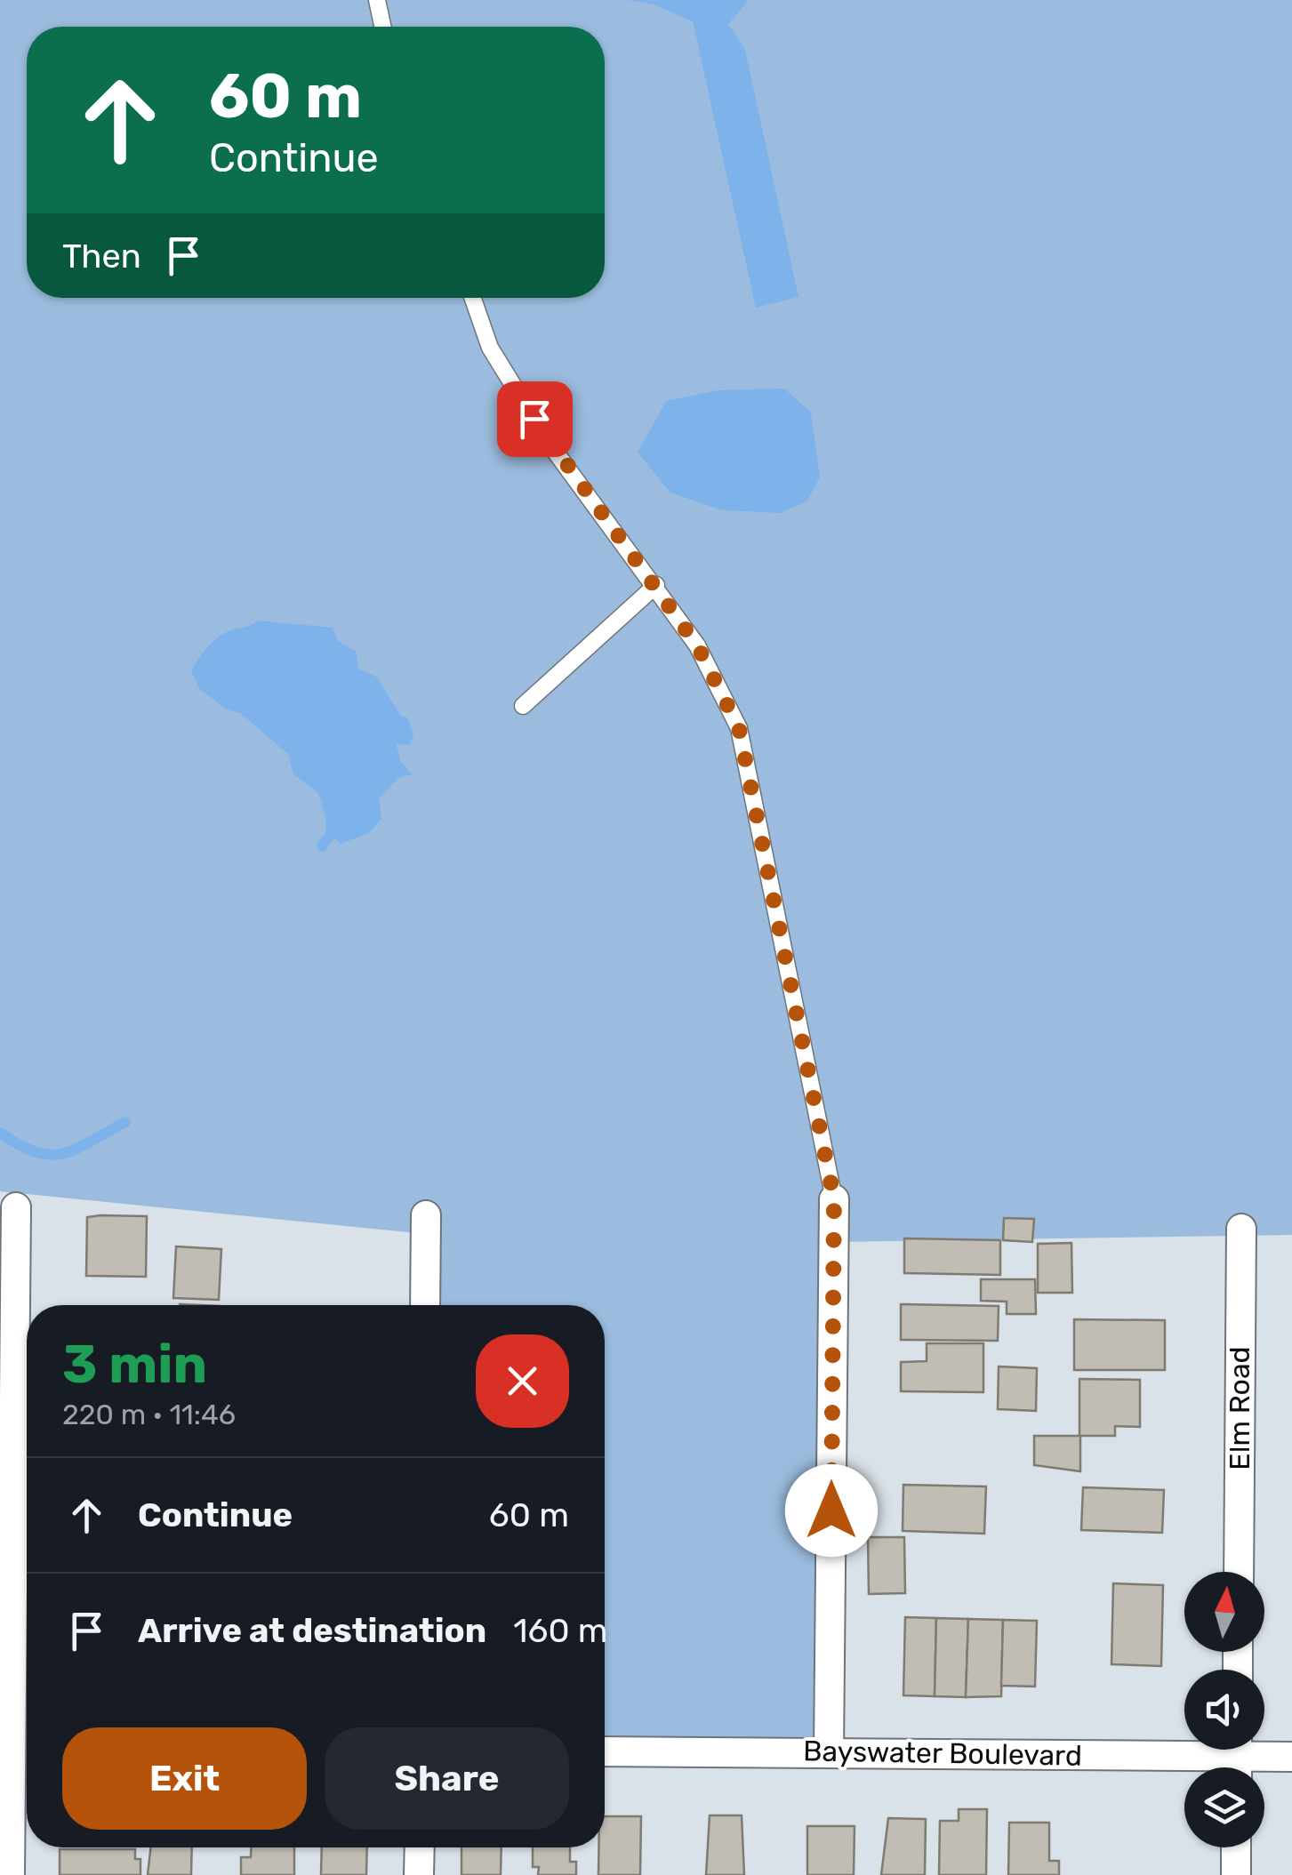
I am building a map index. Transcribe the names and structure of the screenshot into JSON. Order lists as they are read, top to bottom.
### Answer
{
  "streets": {
    "street": ["Elm Road", "Bayswater Boulevard"]
  },
  "north": "top",
  "page": {
    "turn": ["60 m", "Continue"],
    "then": "Then",
    "heading": ["3 min", "220 m · 11:46"],
    "list": [
      {
        "name": "Continue",
        "value": "60 m"
      },
      {
        "name": "Arrive at destination",
        "value": "160 m"
      }
    ],
    "buttons": ["Exit", "Share"]
  }
}
